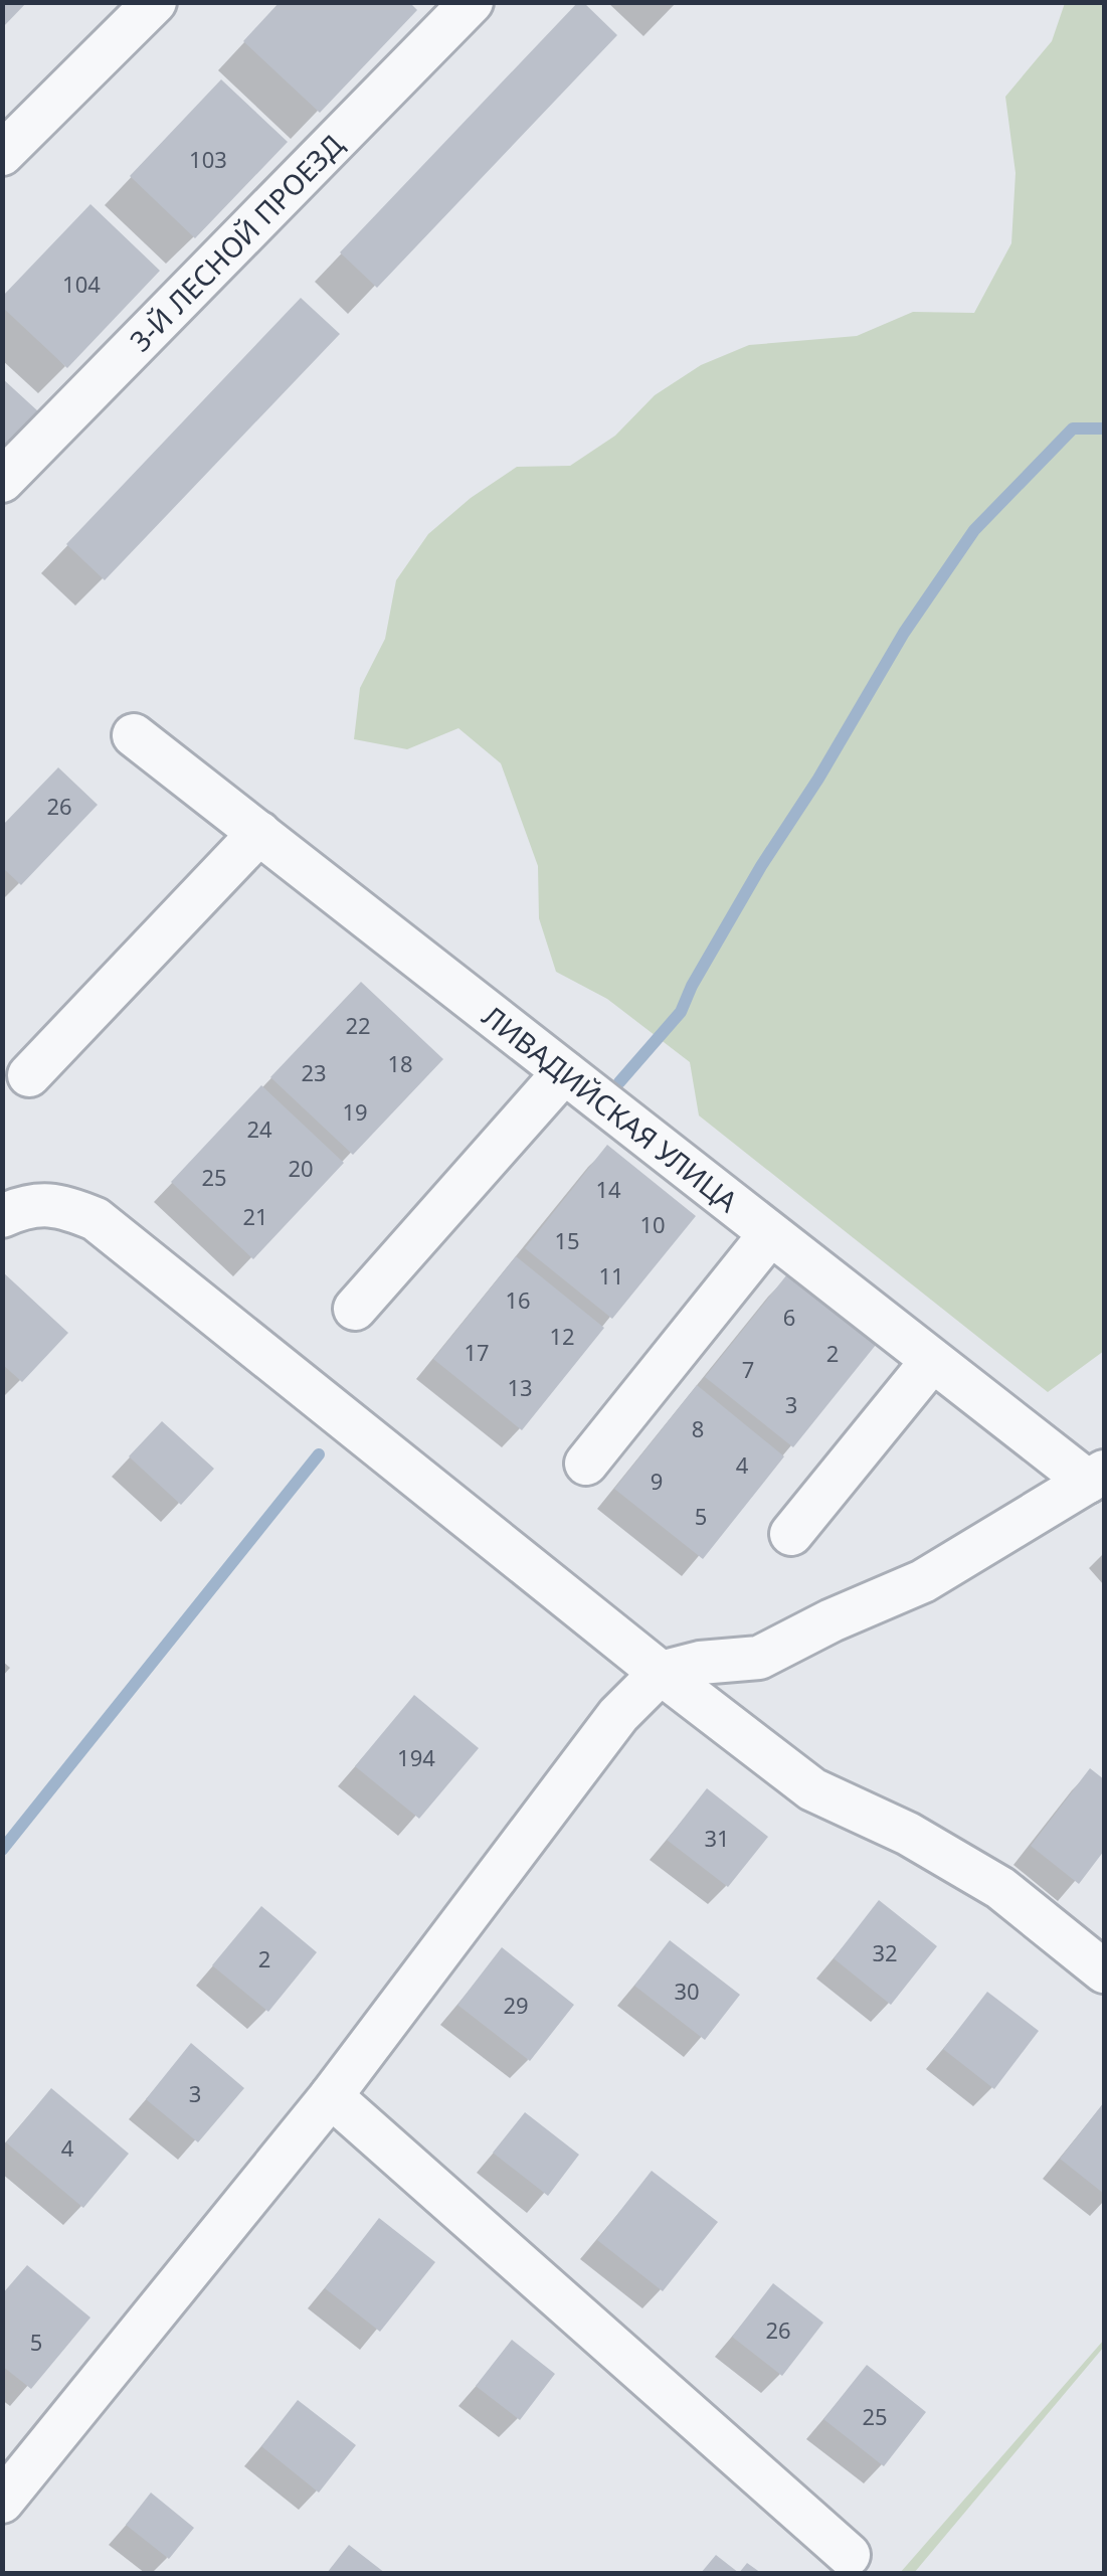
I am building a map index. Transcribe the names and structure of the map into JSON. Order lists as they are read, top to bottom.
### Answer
{
  "streets": {
    "street": ["3-Й ЛЕСНОЙ ПРОЕЗД", "ЛИВАДИЙСКАЯ УЛИЦА"]
  },
  "house_numbers": [
    "103",
    "104",
    "26",
    "22",
    "18",
    "23",
    "19",
    "24",
    "20",
    "25",
    "14",
    "21",
    "10",
    "15",
    "11",
    "16",
    "6",
    "12",
    "17",
    "2",
    "7",
    "13",
    "3",
    "8",
    "4",
    "9",
    "5",
    "194",
    "31",
    "32",
    "2",
    "30",
    "29",
    "3",
    "4",
    "26",
    "5",
    "25"
  ]
}
